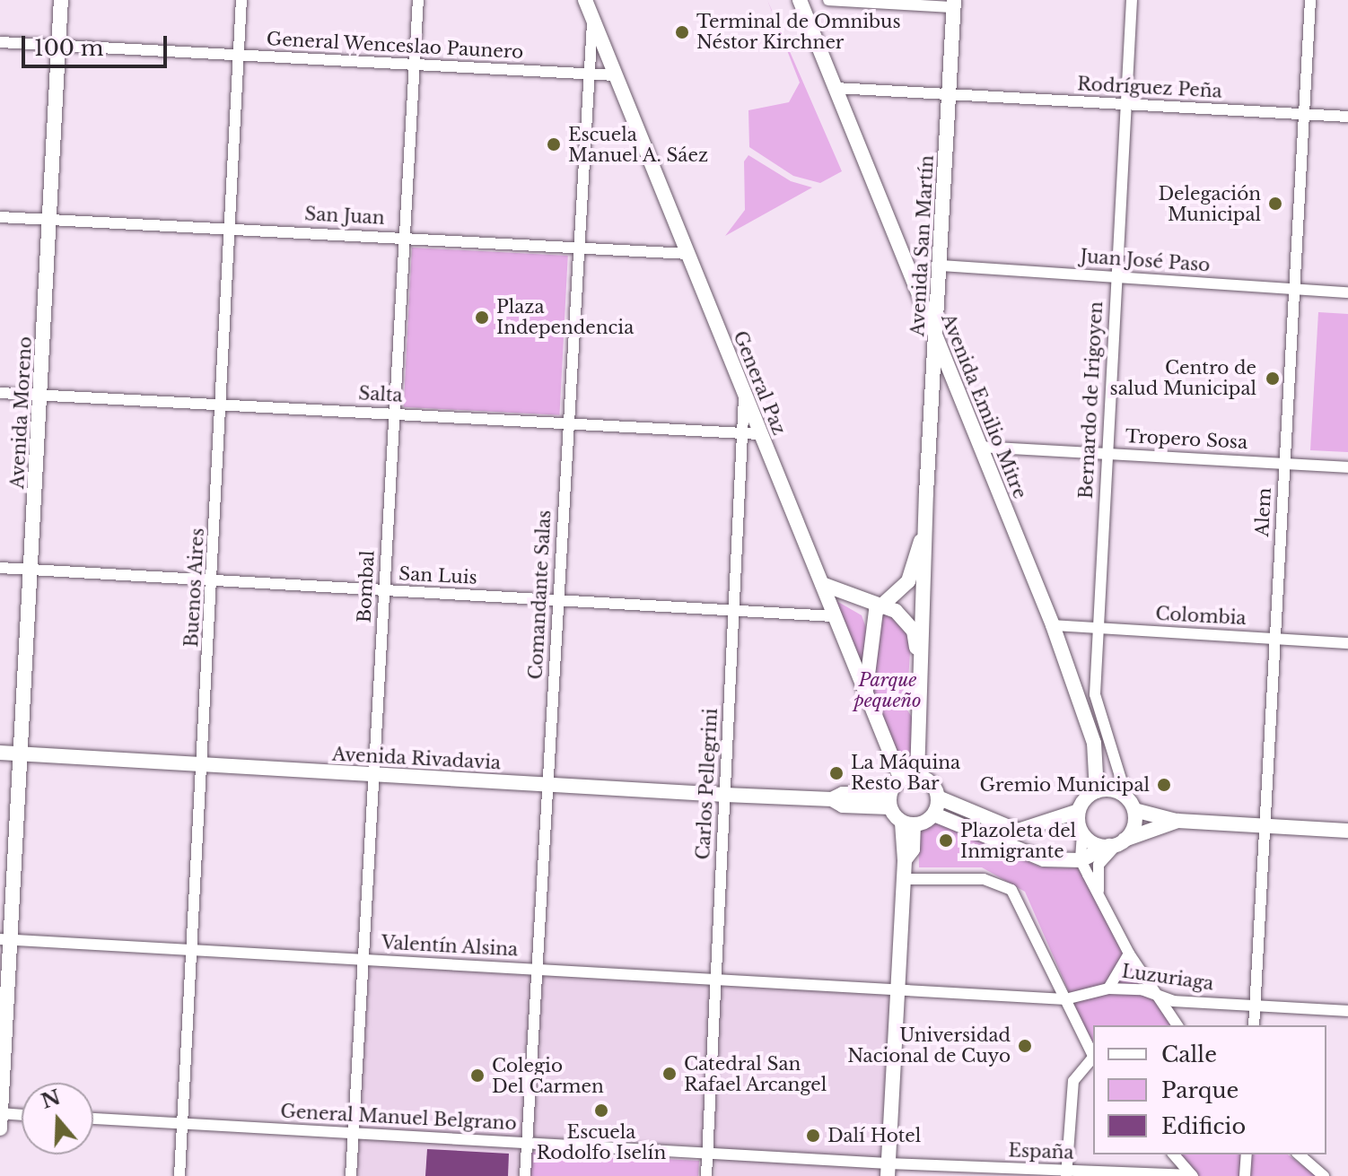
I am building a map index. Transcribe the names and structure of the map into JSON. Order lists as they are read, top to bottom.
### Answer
{
  "streets": {
    "street": [
      "General Wenceslao Paunero",
      "Rodríguez Peña",
      "San Juan",
      "Avenida San Martín",
      "Juan José Paso",
      "General Paz",
      "Salta",
      "Bernardo de Irigoyen",
      "Avenida Emilio Mitre",
      "Avenida Moreno",
      "Tropero Sosa",
      "Alem",
      "San Luis",
      "Bombal",
      "Buenos Aires",
      "Comandante Salas",
      "Colombia",
      "Avenida Rivadavia",
      "Carlos Pellegrini",
      "Valentín Alsina",
      "Luzuriaga",
      "General Manuel Belgrano",
      "España"
    ]
  },
  "crossings": [
    ["General Wenceslao Paunero", "General Paz"],
    ["General Wenceslao Paunero", "Avenida Moreno"],
    ["General Wenceslao Paunero", "Bombal"],
    ["General Wenceslao Paunero", "Buenos Aires"],
    ["General Wenceslao Paunero", "Comandante Salas"],
    ["Rodríguez Peña", "Avenida San Martín"],
    ["Rodríguez Peña", "Bernardo de Irigoyen"],
    ["Rodríguez Peña", "Alem"],
    ["San Juan", "General Paz"],
    ["San Juan", "Avenida Moreno"],
    ["San Juan", "Bombal"],
    ["San Juan", "Buenos Aires"],
    ["San Juan", "Comandante Salas"],
    ["Avenida San Martín", "Juan José Paso"],
    ["Avenida San Martín", "General Paz"],
    ["Avenida San Martín", "Avenida Emilio Mitre"],
    ["Avenida San Martín", "Avenida Rivadavia"],
    ["Juan José Paso", "Bernardo de Irigoyen"],
    ["Juan José Paso", "Alem"],
    ["General Paz", "Salta"],
    ["General Paz", "San Luis"],
    ["General Paz", "Comandante Salas"],
    ["General Paz", "Avenida Rivadavia"],
    ["General Paz", "Carlos Pellegrini"],
    ["Salta", "Avenida Moreno"],
    ["Salta", "Bombal"],
    ["Salta", "Buenos Aires"],
    ["Salta", "Comandante Salas"],
    ["Salta", "Carlos Pellegrini"],
    ["Bernardo de Irigoyen", "Avenida Emilio Mitre"],
    ["Bernardo de Irigoyen", "Tropero Sosa"],
    ["Bernardo de Irigoyen", "Colombia"],
    ["Avenida Emilio Mitre", "Tropero Sosa"],
    ["Avenida Emilio Mitre", "Colombia"],
    ["Avenida Moreno", "San Luis"],
    ["Avenida Moreno", "Avenida Rivadavia"],
    ["Avenida Moreno", "Valentín Alsina"],
    ["Tropero Sosa", "Alem"],
    ["Alem", "Colombia"],
    ["Alem", "Luzuriaga"],
    ["San Luis", "Bombal"],
    ["San Luis", "Buenos Aires"],
    ["San Luis", "Comandante Salas"],
    ["San Luis", "Carlos Pellegrini"],
    ["Bombal", "Avenida Rivadavia"],
    ["Bombal", "Valentín Alsina"],
    ["Bombal", "General Manuel Belgrano"],
    ["Buenos Aires", "Avenida Rivadavia"],
    ["Buenos Aires", "Valentín Alsina"],
    ["Buenos Aires", "General Manuel Belgrano"],
    ["Comandante Salas", "Avenida Rivadavia"],
    ["Comandante Salas", "Valentín Alsina"],
    ["Comandante Salas", "General Manuel Belgrano"],
    ["Avenida Rivadavia", "Carlos Pellegrini"],
    ["Carlos Pellegrini", "Valentín Alsina"],
    ["Carlos Pellegrini", "General Manuel Belgrano"],
    ["Valentín Alsina", "Luzuriaga"],
    ["General Manuel Belgrano", "España"]
  ],
  "parks": ["Parque pequeño"],
  "places": [
    "Terminal de Omnibus Néstor Kirchner",
    "Escuela Manuel A. Sáez",
    "Delegación Municipal",
    "Plaza Independencia",
    "Centro de salud Municipal",
    "La Máquina Resto Bar",
    "Gremio Municipal",
    "Plazoleta del Inmigrante",
    "Universidad Nacional de Cuyo",
    "Catedral San Rafael Arcangel",
    "Colegio Del Carmen",
    "Escuela Rodolfo Iselín",
    "Dalí Hotel"
  ],
  "legend": ["Calle", "Parque", "Edificio"],
  "scale_bar": "100 m",
  "north": "top"
}
